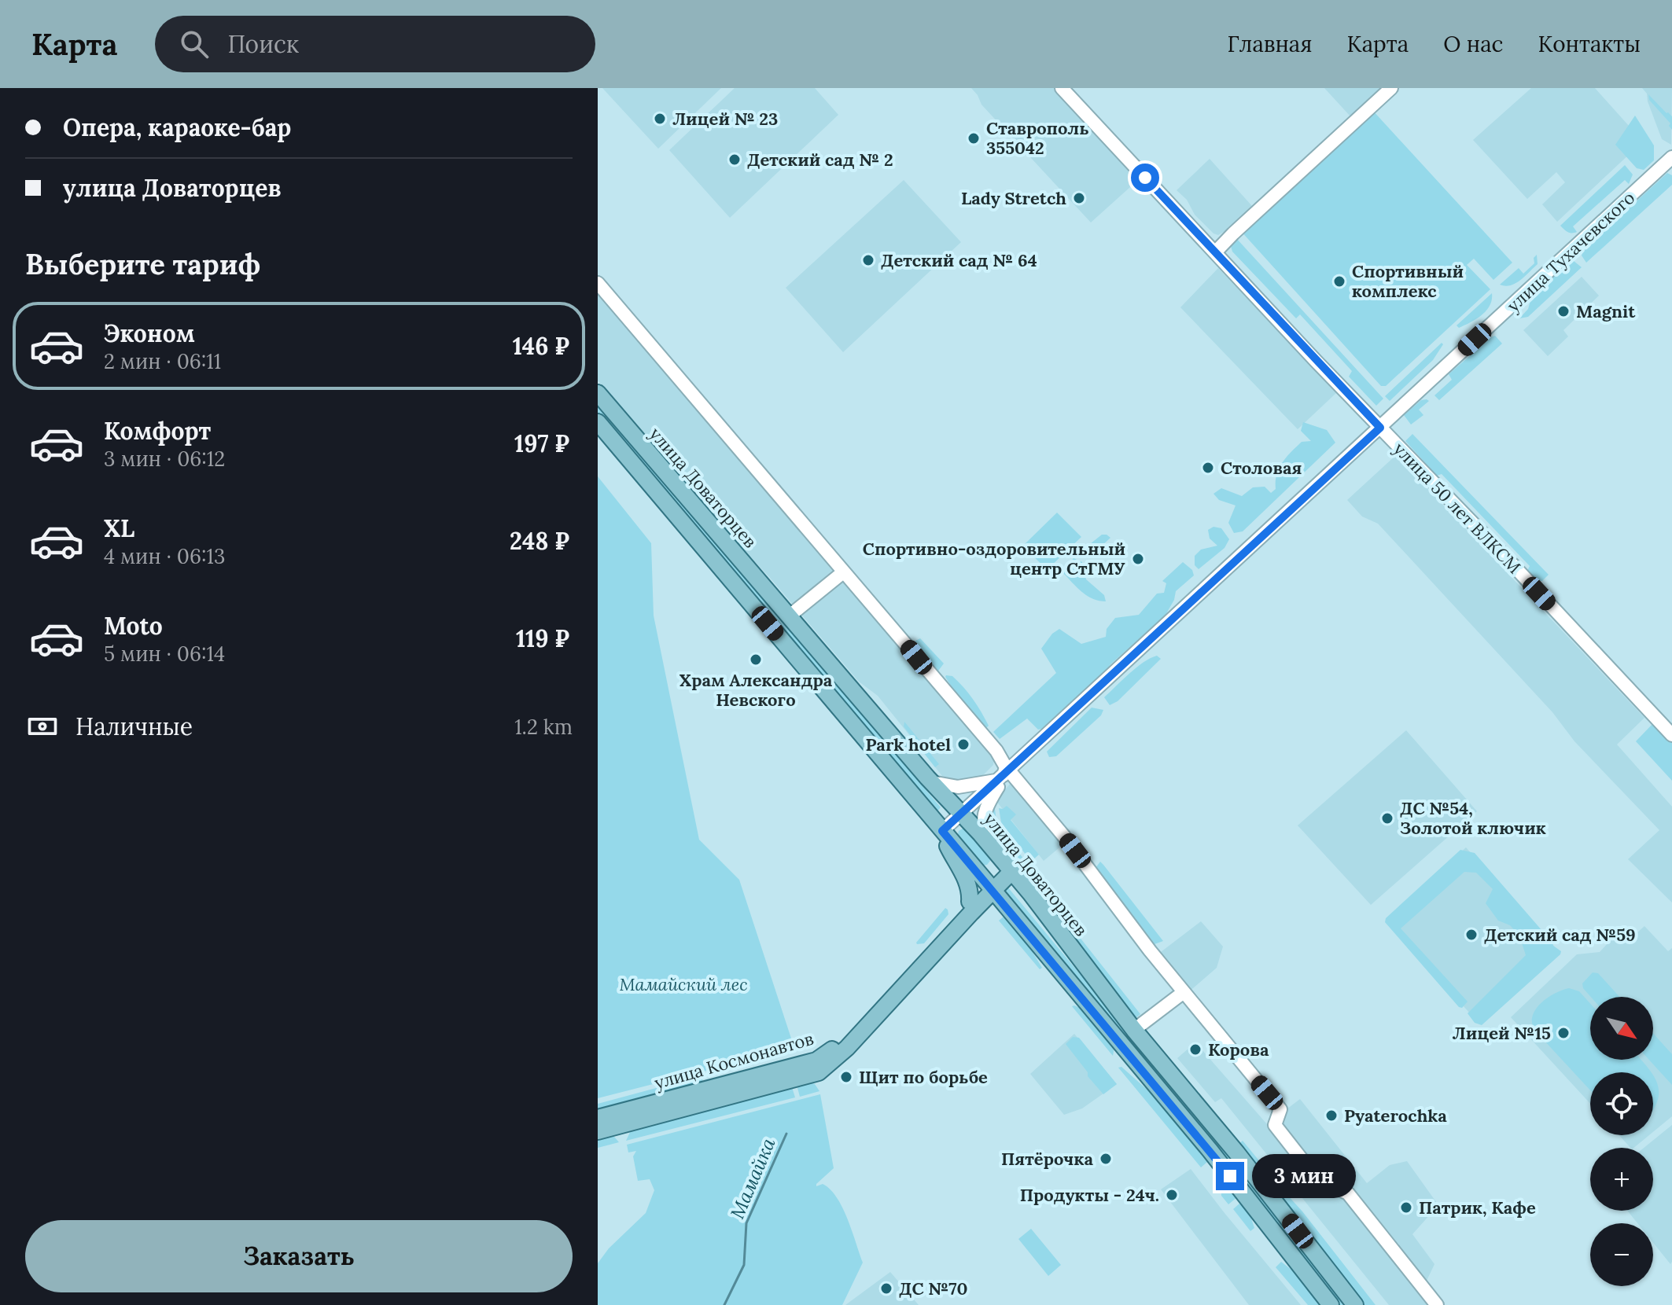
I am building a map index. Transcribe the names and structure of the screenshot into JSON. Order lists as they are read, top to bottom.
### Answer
{
  "streets": {
    "main road": ["улица Доваторцев", "улица Космонавтов"],
    "street": ["улица Тухачевского", "улица 50 лет ВЛКСМ"]
  },
  "crossings": [
    ["улица Тухачевского", "улица Доваторцев"],
    ["улица Тухачевского", "улица 50 лет ВЛКСМ"]
  ],
  "water": ["Мамайка"],
  "parks": ["Мамайский лес"],
  "places": [
    "Лицей № 23",
    "Ставрополь 355042",
    "Детский сад № 2",
    "Lady Stretch",
    "Детский сад № 64",
    "Спортивный комплекс",
    "Magnit",
    "Столовая",
    "Спортивно-оздоровительный центр СтГМУ",
    "Храм Александра Невского",
    "Park hotel",
    "ДС №54, Золотой ключик",
    "Детский сад №59",
    "Лицей №15",
    "Корова",
    "Щит по борьбе",
    "Pyaterochka",
    "Пятёрочка",
    "Продукты - 24ч.",
    "Патрик, Кафе",
    "ДС №70"
  ],
  "north": "bottom right",
  "page": {
    "header": "Карта",
    "search": "Поиск",
    "nav": [
      "Главная",
      "Карта",
      "О нас",
      "Контакты"
    ],
    "banner": ["Опера, караоке-бар", "улица Доваторцев"],
    "heading": "Выберите тариф",
    "list": [
      {
        "name": "Эконом",
        "note": "2 мин · 06:11",
        "value": "146 ₽"
      },
      {
        "name": "Комфорт",
        "note": "3 мин · 06:12",
        "value": "197 ₽"
      },
      {
        "name": "XL",
        "note": "4 мин · 06:13",
        "value": "248 ₽"
      },
      {
        "name": "Moto",
        "note": "5 мин · 06:14",
        "value": "119 ₽"
      }
    ],
    "pay": ["Наличные", "1.2 km"],
    "map_buttons": ["+", "−"],
    "bubble": "3 мин",
    "buttons": "Заказать"
  }
}
